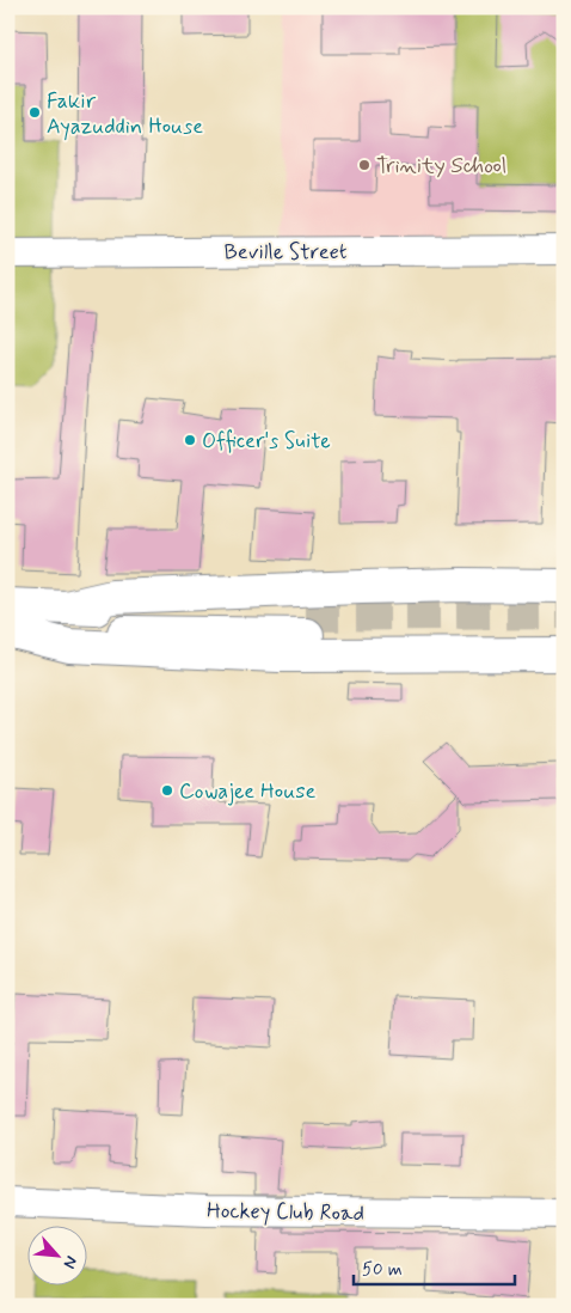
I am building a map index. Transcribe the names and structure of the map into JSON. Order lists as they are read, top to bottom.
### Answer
{
  "streets": {
    "street": ["Beville Street", "Hockey Club Road"]
  },
  "places": [
    "Fakir Ayazuddin House",
    "Trinity School",
    "Officer's Suite",
    "Cowajee House"
  ],
  "scale_bar": "50 m",
  "north": "bottom right"
}
